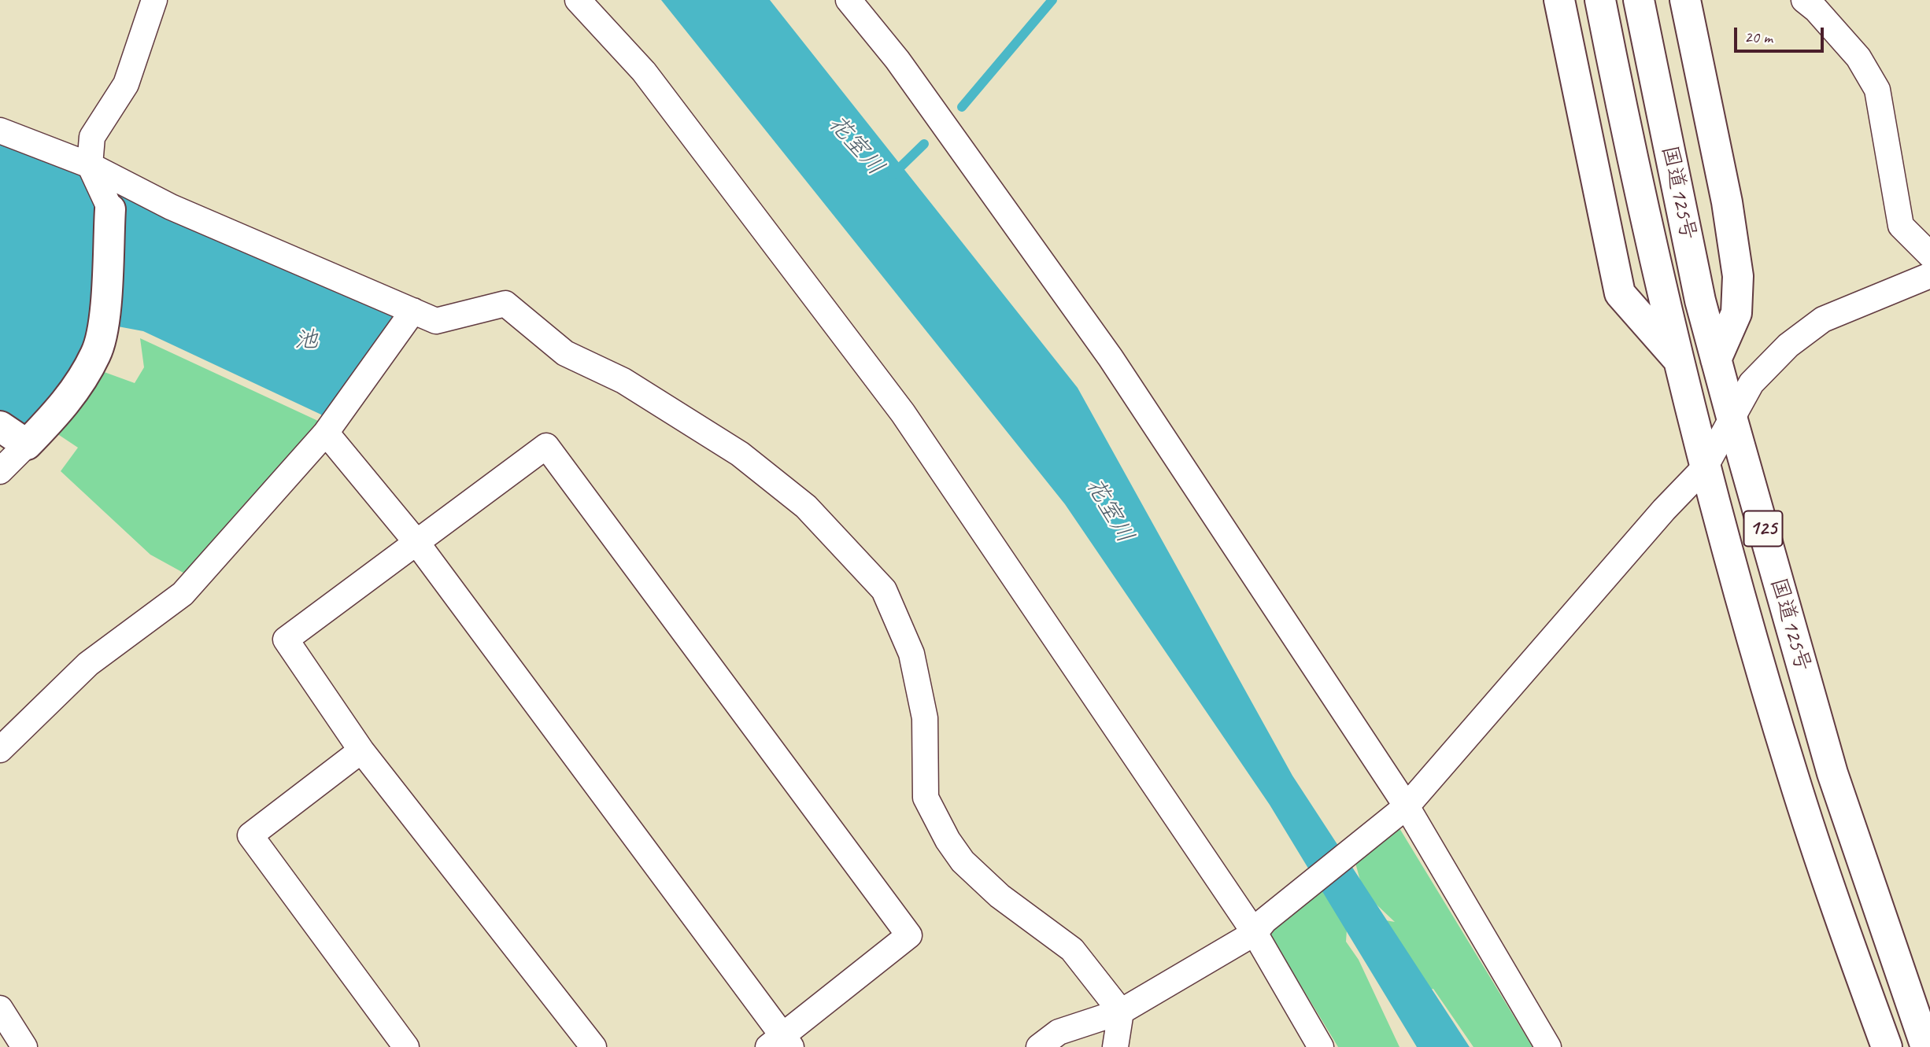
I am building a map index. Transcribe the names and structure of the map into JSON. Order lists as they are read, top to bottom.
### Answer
{
  "streets": {
    "main road": ["国道125号", "125"]
  },
  "water": ["花室川", "池"],
  "scale_bar": "20 m"
}
